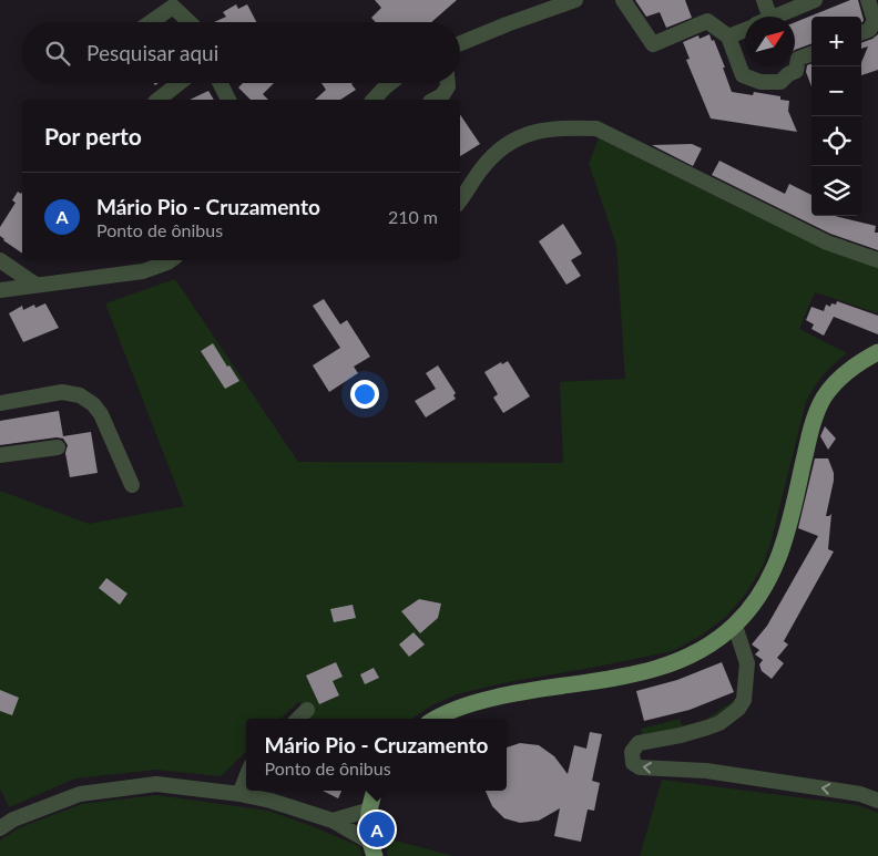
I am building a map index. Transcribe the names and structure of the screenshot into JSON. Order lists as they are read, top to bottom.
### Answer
{
  "north": "top right",
  "page": {
    "map_buttons": ["+", "−"],
    "search": "Pesquisar aqui",
    "heading": "Por perto",
    "list": [
      {
        "mark": "A",
        "name": "Mário Pio - Cruzamento",
        "note": "Ponto de ônibus",
        "value": "210 m"
      }
    ],
    "popup": ["Mário Pio - Cruzamento", "Ponto de ônibus"],
    "pins": "A"
  }
}
